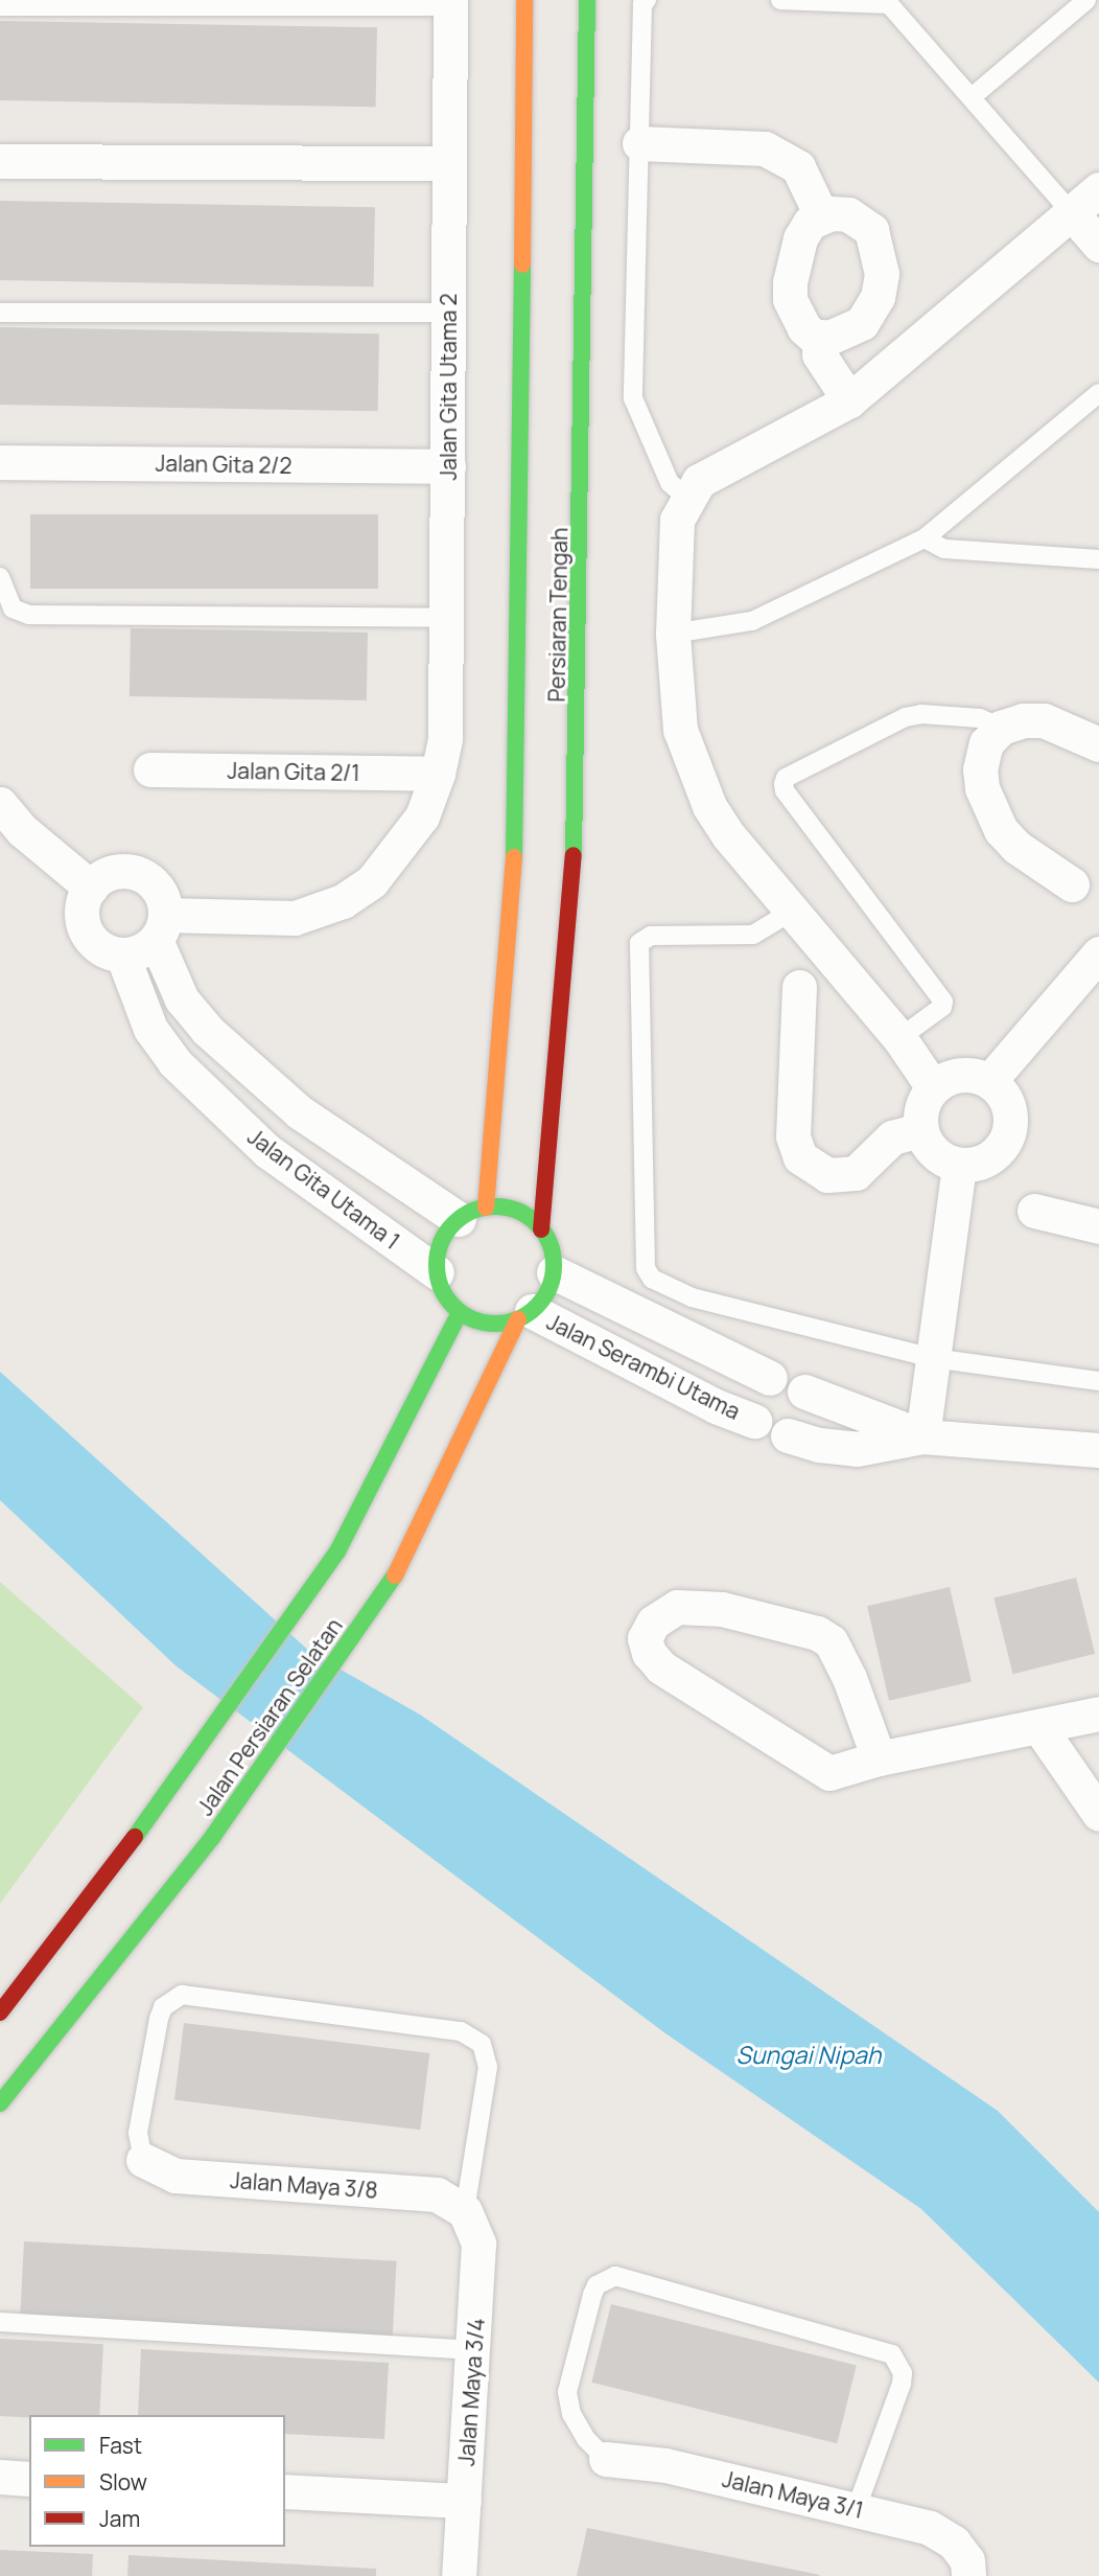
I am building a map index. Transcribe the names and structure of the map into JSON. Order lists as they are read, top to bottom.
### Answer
{
  "streets": {
    "street": [
      "Jalan Gita Utama 2",
      "Jalan Gita 2/2",
      "Persiaran Tengah",
      "Jalan Gita 2/1",
      "Jalan Gita Utama 1",
      "Jalan Serambi Utama",
      "Jalan Persiaran Selatan",
      "Jalan Maya 3/8",
      "Jalan Maya 3/4",
      "Jalan Maya 3/1"
    ]
  },
  "crossings": [
    ["Jalan Gita Utama 2", "Jalan Gita 2/2"],
    ["Jalan Gita Utama 2", "Jalan Gita 2/1"],
    ["Jalan Gita Utama 2", "Jalan Gita Utama 1"],
    ["Persiaran Tengah", "Jalan Gita Utama 1"],
    ["Persiaran Tengah", "Jalan Serambi Utama"],
    ["Persiaran Tengah", "Jalan Persiaran Selatan"],
    ["Jalan Gita Utama 1", "Jalan Serambi Utama"],
    ["Jalan Gita Utama 1", "Jalan Persiaran Selatan"],
    ["Jalan Serambi Utama", "Jalan Persiaran Selatan"],
    ["Jalan Maya 3/8", "Jalan Maya 3/4"]
  ],
  "water": ["Sungai Nipah"],
  "legend": ["Fast", "Slow", "Jam"]
}
